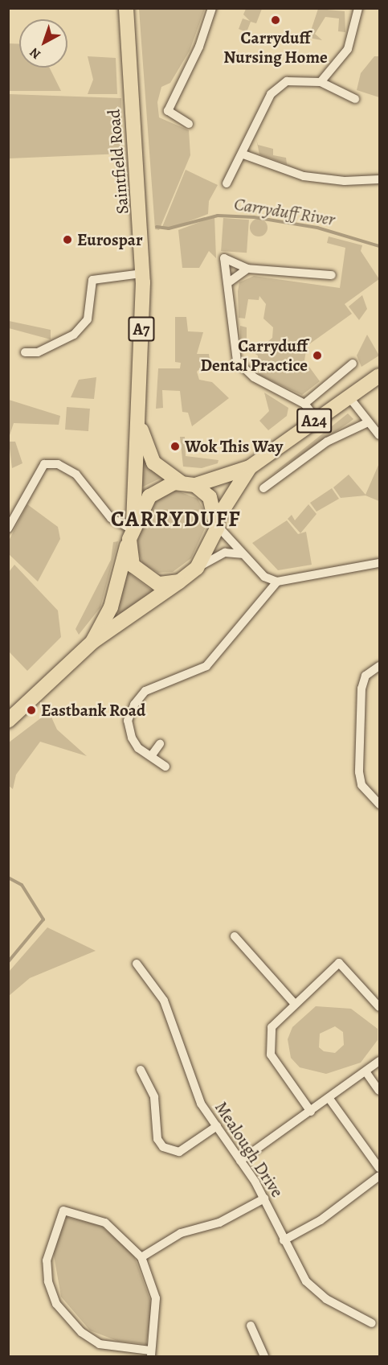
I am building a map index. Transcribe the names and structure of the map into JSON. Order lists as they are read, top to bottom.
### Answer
{
  "streets": {
    "highway": ["Saintfield Road", "A7", "A24"],
    "street": ["Mealough Drive"]
  },
  "crossings": [
    ["Saintfield Road", "A24"]
  ],
  "districts": ["CARRYDUFF"],
  "water": ["Carryduff River"],
  "places": [
    "Carryduff Nursing Home",
    "Eurospar",
    "Carryduff Dental Practice",
    "Wok This Way",
    "Eastbank Road"
  ],
  "north": "bottom left"
}
